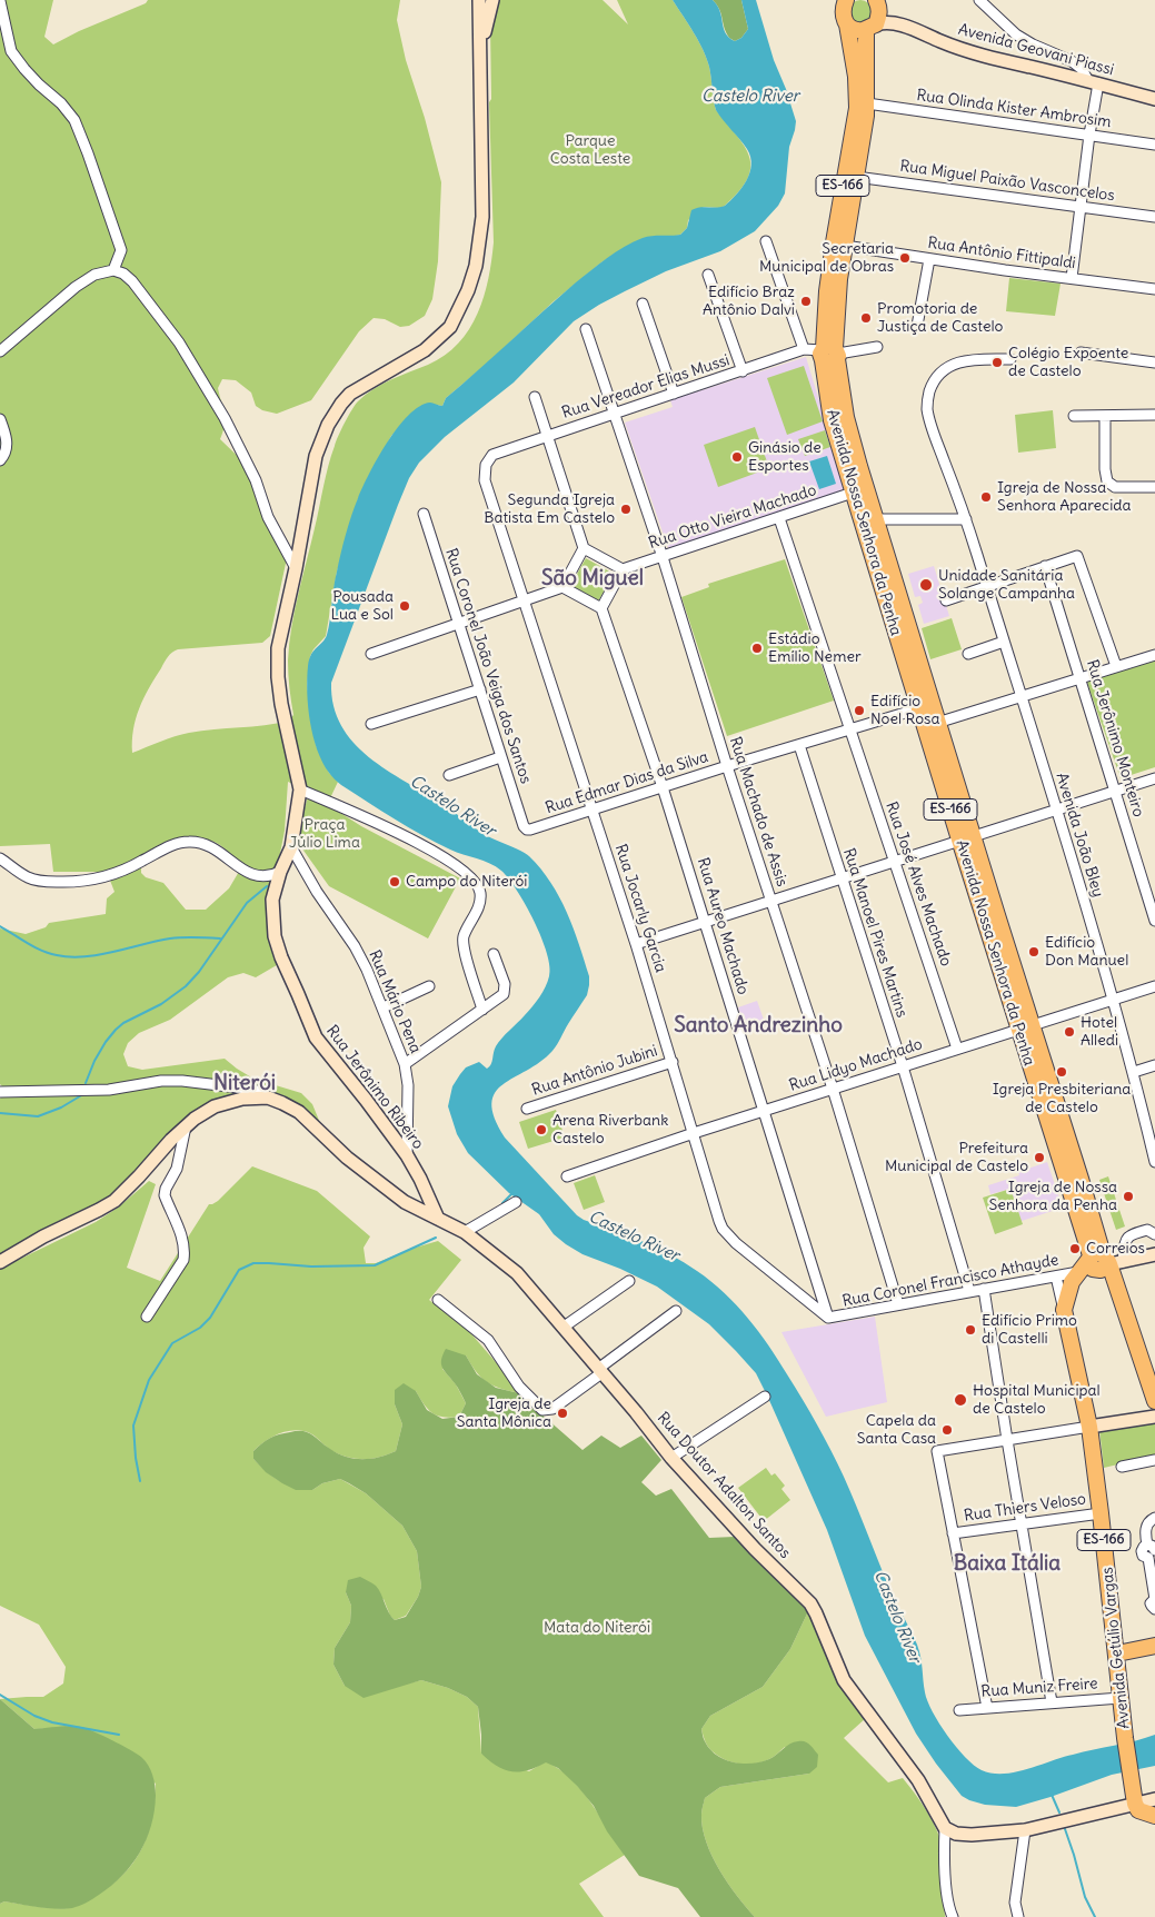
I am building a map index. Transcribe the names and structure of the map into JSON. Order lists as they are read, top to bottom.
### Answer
{
  "streets": {
    "main road": [
      "Avenida Geovani Piassi",
      "ES-166",
      "Avenida Nossa Senhora da Penha",
      "Rua Jerônimo Ribeiro",
      "Rua Doutor Adalton Santos",
      "Avenida Getúlio Vargas"
    ],
    "street": [
      "Rua Olinda Kister Ambrosim",
      "Rua Miguel Paixão Vasconcelos",
      "Rua Antônio Fittipaldi",
      "Rua Vereador Elias Mussi",
      "Rua Otto Vieira Machado",
      "Rua Coronel João Veiga dos Santos",
      "Rua Jerônimo Monteiro",
      "Rua Edmar Dias da Silva",
      "Rua Machado de Assis",
      "Avenida João Bley",
      "Rua José Alves Machado",
      "Rua Jocarly Garcia",
      "Rua Aureo Machado",
      "Rua Manoel Pires Martins",
      "Rua Mário Pena",
      "Rua Lidyo Machado",
      "Rua Antônio Jubini",
      "Rua Coronel Francisco Athayde",
      "Rua Thiers Veloso",
      "Rua Muniz Freire"
    ]
  },
  "crossings": [
    ["Avenida Geovani Piassi", "ES-166"],
    ["Avenida Geovani Piassi", "Avenida Nossa Senhora da Penha"],
    ["Rua Olinda Kister Ambrosim", "Avenida Nossa Senhora da Penha"],
    ["Rua Miguel Paixão Vasconcelos", "Avenida Nossa Senhora da Penha"],
    ["ES-166", "Avenida Nossa Senhora da Penha"],
    ["ES-166", "Avenida Getúlio Vargas"],
    ["Rua Antônio Fittipaldi", "Avenida Nossa Senhora da Penha"],
    ["Rua Vereador Elias Mussi", "Avenida Nossa Senhora da Penha"],
    ["Rua Vereador Elias Mussi", "Rua Machado de Assis"],
    ["Rua Vereador Elias Mussi", "Rua Jocarly Garcia"],
    ["Rua Otto Vieira Machado", "Avenida Nossa Senhora da Penha"],
    ["Rua Otto Vieira Machado", "Rua Machado de Assis"],
    ["Rua Otto Vieira Machado", "Rua José Alves Machado"],
    ["Avenida Nossa Senhora da Penha", "Rua Edmar Dias da Silva"],
    ["Avenida Nossa Senhora da Penha", "Rua Lidyo Machado"],
    ["Rua Coronel João Veiga dos Santos", "Rua Edmar Dias da Silva"],
    ["Rua Edmar Dias da Silva", "Rua Machado de Assis"],
    ["Rua Edmar Dias da Silva", "Rua José Alves Machado"],
    ["Rua Edmar Dias da Silva", "Rua Jocarly Garcia"],
    ["Rua Edmar Dias da Silva", "Rua Aureo Machado"],
    ["Rua Edmar Dias da Silva", "Rua Manoel Pires Martins"],
    ["Rua Machado de Assis", "Rua Lidyo Machado"],
    ["Rua Machado de Assis", "Rua Coronel Francisco Athayde"],
    ["Avenida João Bley", "Rua Lidyo Machado"],
    ["Rua José Alves Machado", "Rua Lidyo Machado"],
    ["Rua Jocarly Garcia", "Rua Aureo Machado"],
    ["Rua Jocarly Garcia", "Rua Lidyo Machado"],
    ["Rua Jocarly Garcia", "Rua Antônio Jubini"],
    ["Rua Jocarly Garcia", "Rua Coronel Francisco Athayde"],
    ["Rua Aureo Machado", "Rua Lidyo Machado"],
    ["Rua Aureo Machado", "Rua Coronel Francisco Athayde"],
    ["Rua Manoel Pires Martins", "Rua Lidyo Machado"],
    ["Rua Manoel Pires Martins", "Rua Coronel Francisco Athayde"],
    ["Rua Mário Pena", "Rua Jerônimo Ribeiro"],
    ["Rua Jerônimo Ribeiro", "Rua Doutor Adalton Santos"],
    ["Rua Thiers Veloso", "Avenida Getúlio Vargas"],
    ["Avenida Getúlio Vargas", "Rua Muniz Freire"]
  ],
  "districts": [
    "São Miguel",
    "Santo Andrezinho",
    "Niterói",
    "Baixa Itália"
  ],
  "water": ["Castelo River"],
  "parks": ["Parque Costa Leste", "Praça Júlio Lima", "Mata do Niterói"],
  "places": [
    "Secretaria Municipal de Obras",
    "Edifício Braz Antônio Dalvi",
    "Promotoria de Justiça de Castelo",
    "Colégio Expoente de Castelo",
    "Ginásio de Esportes",
    "Igreja de Nossa Senhora Aparecida",
    "Segunda Igreja Batista Em Castelo",
    "Unidade Sanitária Solange Campanha",
    "Pousada Lua e Sol",
    "Estádio Emílio Nemer",
    "Edifício Noel Rosa",
    "Campo do Niterói",
    "Edifício Don Manuel",
    "Hotel Alledi",
    "Igreja Presbiteriana de Castelo",
    "Arena Riverbank Castelo",
    "Prefeitura Municipal de Castelo",
    "Igreja de Nossa Senhora da Penha",
    "Correios",
    "Edifício Primo di Castelli",
    "Hospital Municipal de Castelo",
    "Igreja de Santa Mônica",
    "Capela da Santa Casa"
  ]
}
